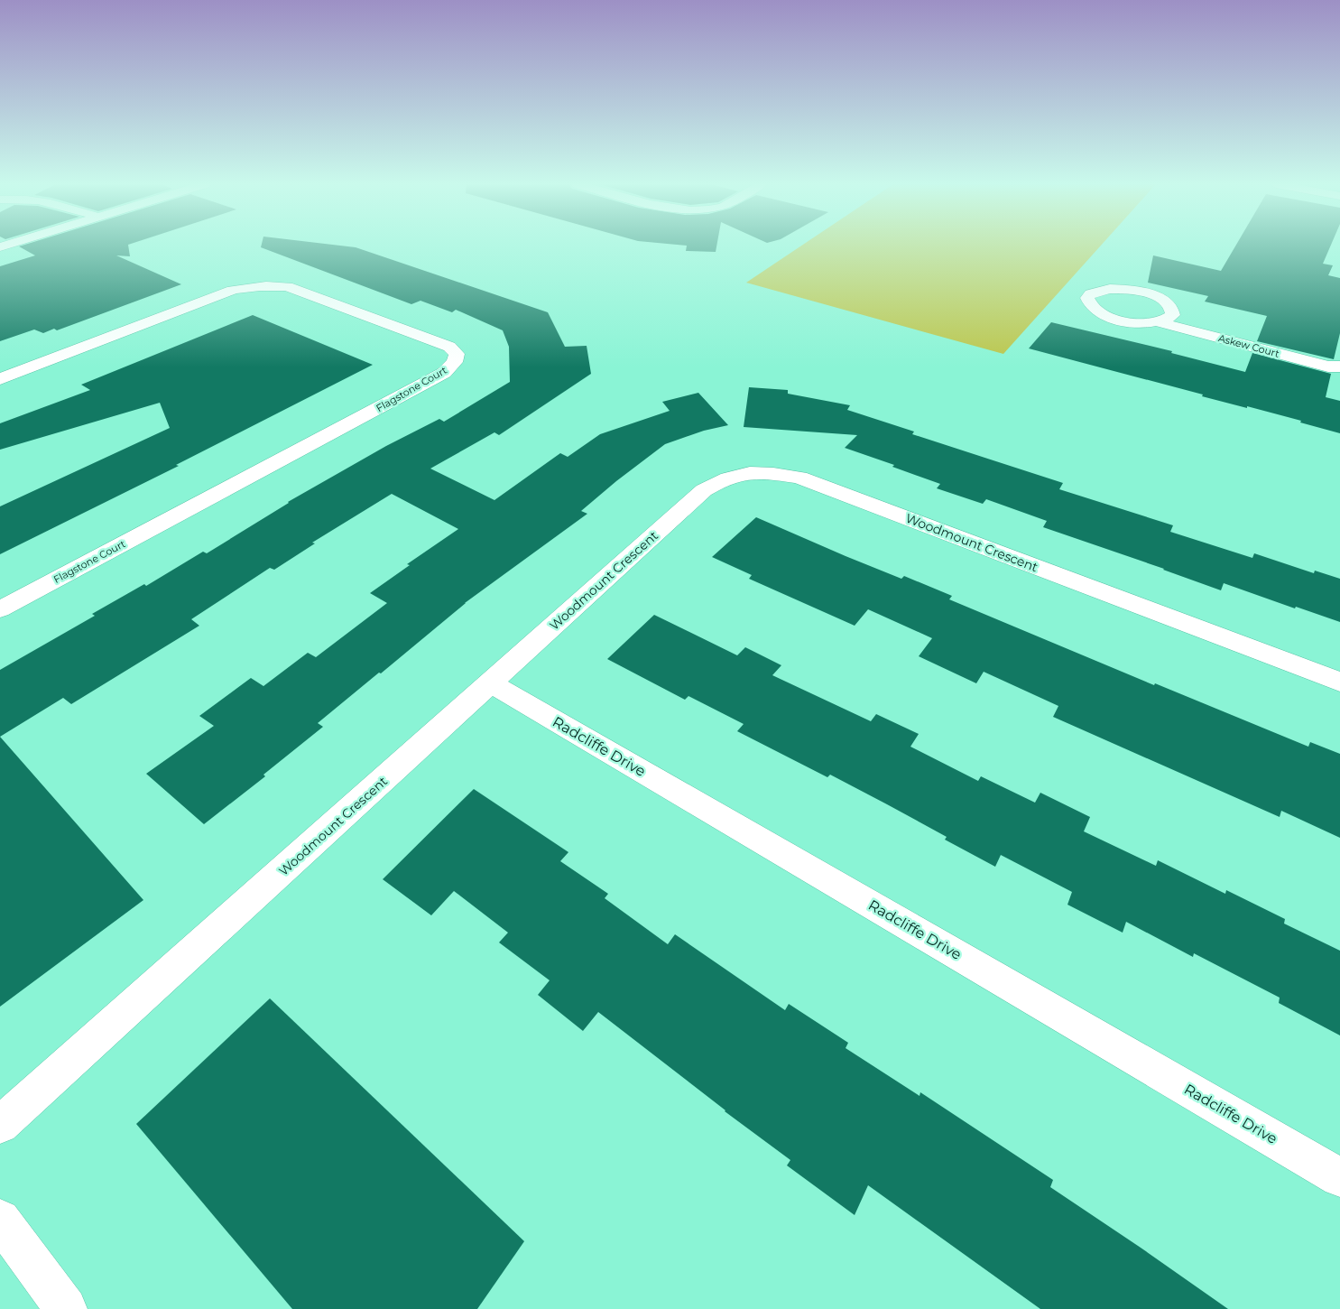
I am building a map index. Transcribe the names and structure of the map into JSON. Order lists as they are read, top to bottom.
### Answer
{
  "streets": {
    "street": [
      "Askew Court",
      "Flagstone Court",
      "Woodmount Crescent",
      "Radcliffe Drive"
    ]
  },
  "crossings": [
    ["Woodmount Crescent", "Radcliffe Drive"]
  ]
}
